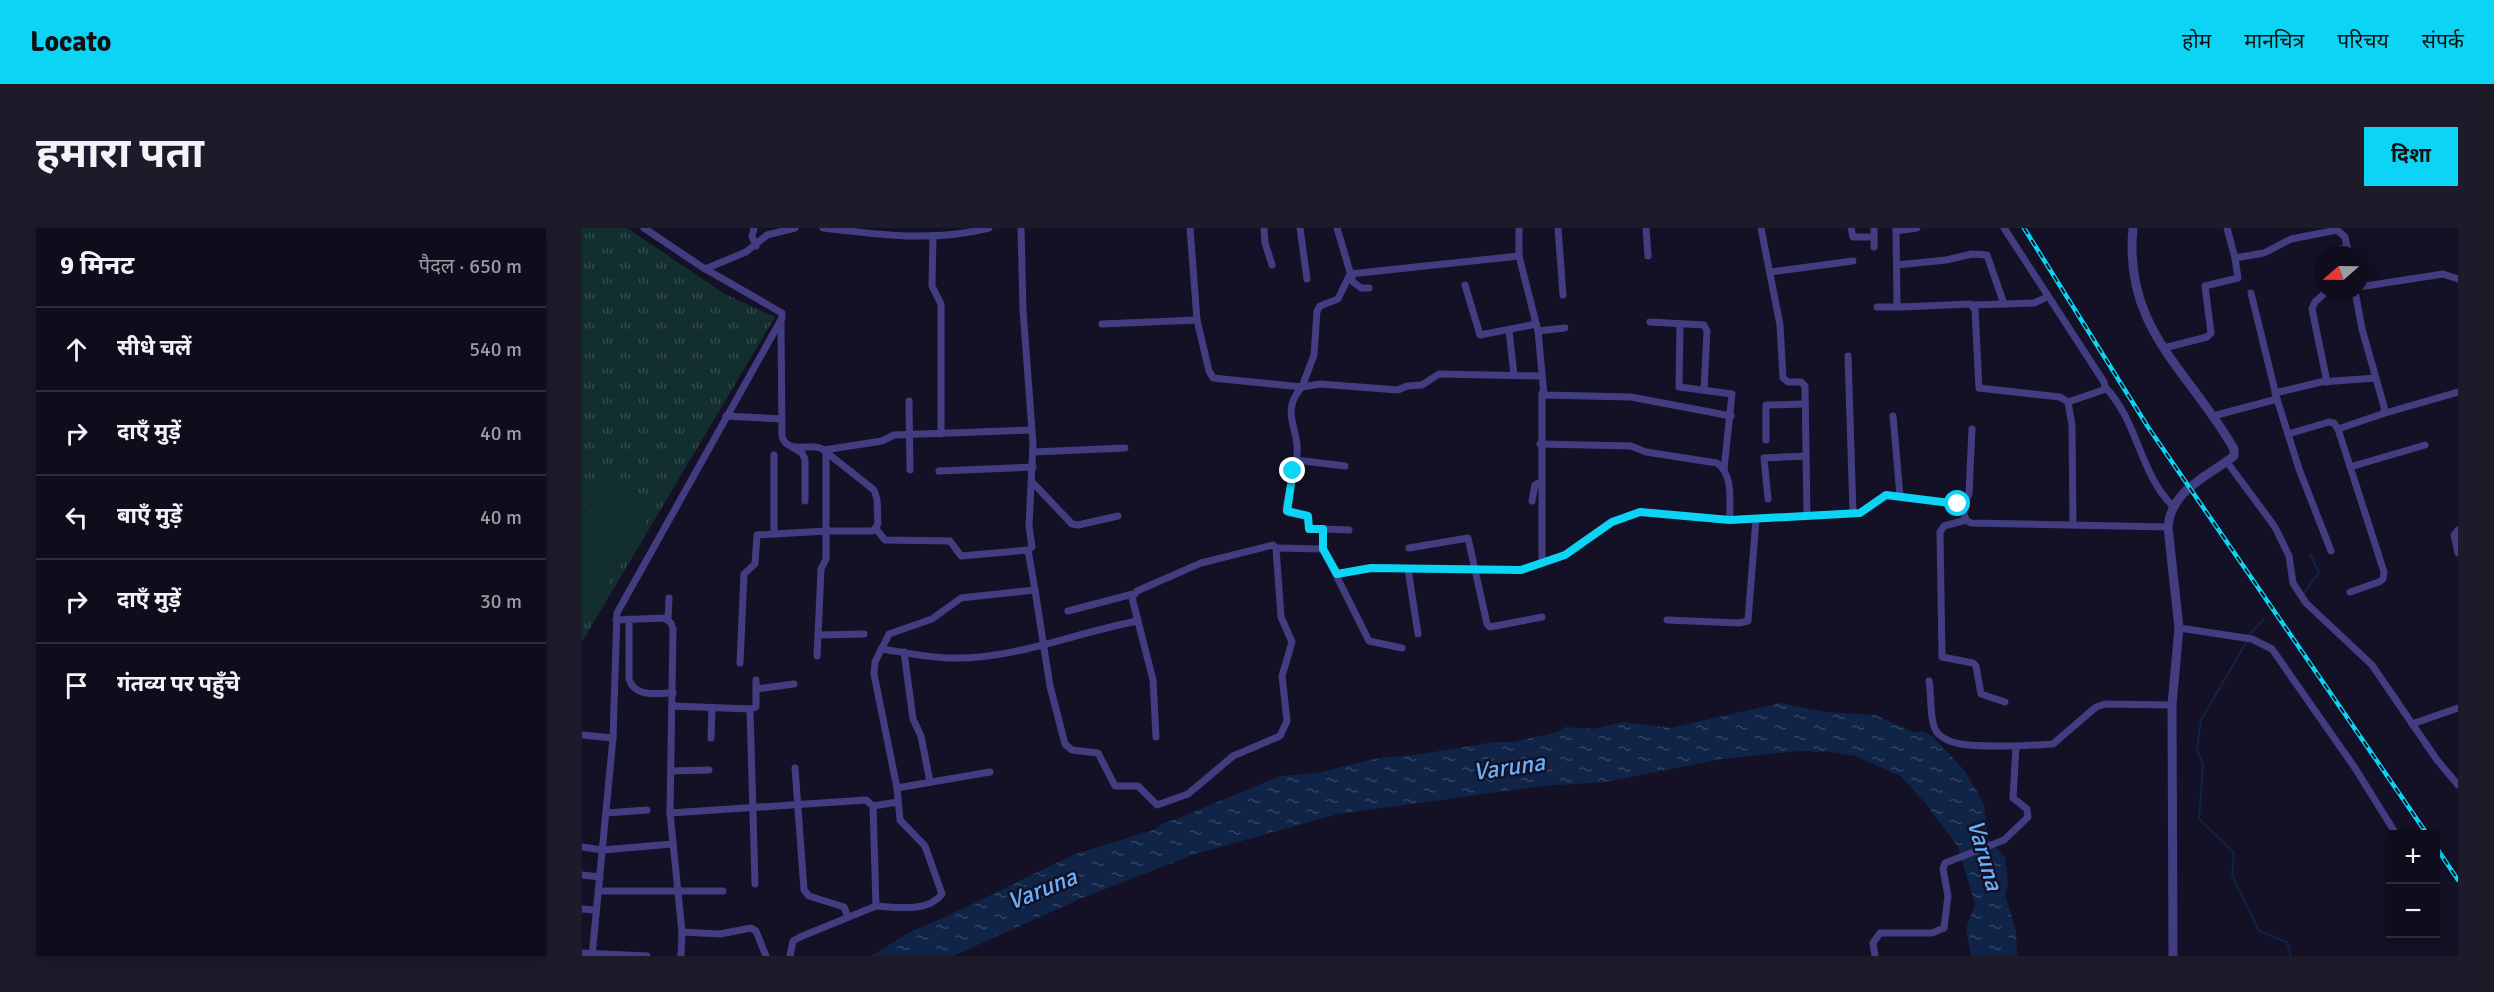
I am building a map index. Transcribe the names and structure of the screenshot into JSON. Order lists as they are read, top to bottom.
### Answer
{
  "water": ["Varuna"],
  "north": "left",
  "page": {
    "header": "Locato",
    "nav": [
      "होम",
      "मानचित्र",
      "परिचय",
      "संपर्क"
    ],
    "buttons": "दिशा",
    "title": "हमारा पता",
    "heading": ["9 मिनट", "पैदल · 650 m"],
    "list": [
      ["सीधे चलें", "540 m"],
      ["दाएँ मुड़ें", "40 m"],
      ["बाएँ मुड़ें", "40 m"],
      ["दाएँ मुड़ें", "30 m"],
      "गंतव्य पर पहुँचे"
    ],
    "map_buttons": ["+", "−"]
  }
}
